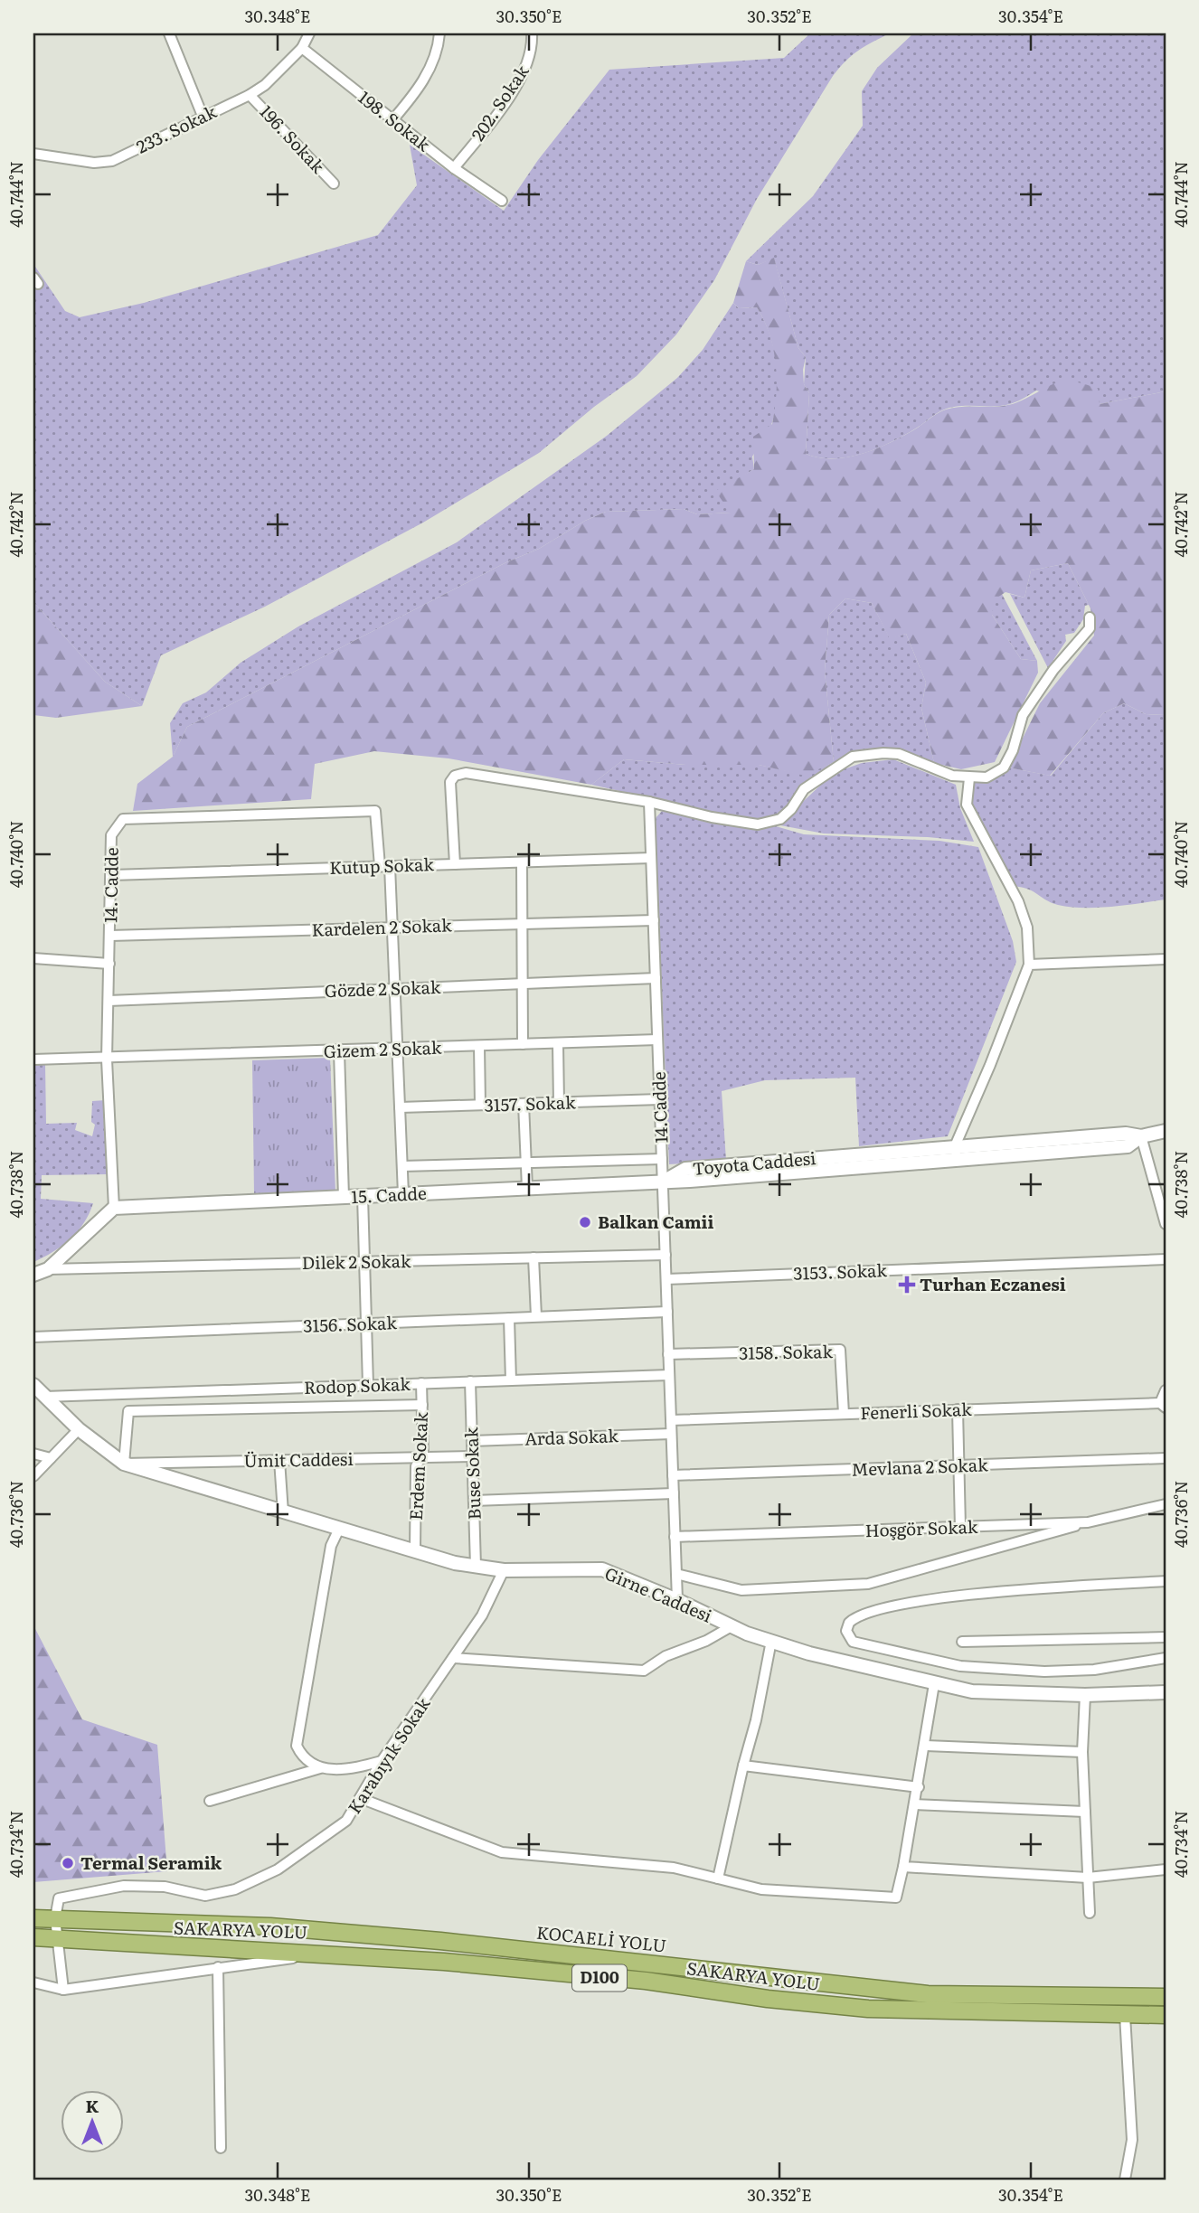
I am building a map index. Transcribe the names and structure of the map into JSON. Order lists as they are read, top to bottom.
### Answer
{
  "streets": {
    "highway": ["SAKARYA YOLU", "KOCAELİ YOLU", "D100"],
    "street": [
      "202. Sokak",
      "198. Sokak",
      "233. Sokak",
      "196. Sokak",
      "Kutup Sokak",
      "14. Cadde",
      "Kardelen 2 Sokak",
      "Gözde 2 Sokak",
      "Gizem 2 Sokak",
      "3157. Sokak",
      "14.Cadde",
      "Toyota Caddesi",
      "15. Cadde",
      "Dilek 2 Sokak",
      "3153. Sokak",
      "3156. Sokak",
      "3158. Sokak",
      "Rodop Sokak",
      "Fenerli Sokak",
      "Arda Sokak",
      "Ümit Caddesi",
      "Erdem Sokak",
      "Mevlana 2 Sokak",
      "Buse Sokak",
      "Hoşgör Sokak",
      "Girne Caddesi",
      "Karabıyık Sokak"
    ]
  },
  "crossings": [
    ["202. Sokak", "198. Sokak"],
    ["198. Sokak", "233. Sokak"],
    ["233. Sokak", "196. Sokak"],
    ["Kutup Sokak", "14. Cadde"],
    ["Kutup Sokak", "14.Cadde"],
    ["14. Cadde", "Kardelen 2 Sokak"],
    ["14. Cadde", "Gözde 2 Sokak"],
    ["14. Cadde", "Gizem 2 Sokak"],
    ["14. Cadde", "15. Cadde"],
    ["Kardelen 2 Sokak", "14.Cadde"],
    ["Gözde 2 Sokak", "14.Cadde"],
    ["Gizem 2 Sokak", "14.Cadde"],
    ["3157. Sokak", "14.Cadde"],
    ["14.Cadde", "Toyota Caddesi"],
    ["14.Cadde", "15. Cadde"],
    ["14.Cadde", "Dilek 2 Sokak"],
    ["14.Cadde", "3153. Sokak"],
    ["14.Cadde", "3156. Sokak"],
    ["14.Cadde", "3158. Sokak"],
    ["14.Cadde", "Rodop Sokak"],
    ["14.Cadde", "Fenerli Sokak"],
    ["14.Cadde", "Arda Sokak"],
    ["14.Cadde", "Mevlana 2 Sokak"],
    ["14.Cadde", "Hoşgör Sokak"],
    ["14.Cadde", "Girne Caddesi"],
    ["Toyota Caddesi", "15. Cadde"],
    ["3158. Sokak", "Fenerli Sokak"],
    ["Rodop Sokak", "Erdem Sokak"],
    ["Rodop Sokak", "Buse Sokak"],
    ["Rodop Sokak", "Girne Caddesi"],
    ["Arda Sokak", "Buse Sokak"],
    ["Ümit Caddesi", "Erdem Sokak"],
    ["Ümit Caddesi", "Buse Sokak"],
    ["Ümit Caddesi", "Girne Caddesi"],
    ["Erdem Sokak", "Girne Caddesi"],
    ["Buse Sokak", "Girne Caddesi"],
    ["Girne Caddesi", "Karabıyık Sokak"],
    ["Karabıyık Sokak", "KOCAELİ YOLU"]
  ],
  "places": {
    "other": ["Balkan Camii", "Termal Seramik"],
    "health": ["Turhan Eczanesi"]
  },
  "north": "top",
  "coordinates": [
    "30.348°E",
    "30.350°E",
    "30.352°E",
    "30.354°E",
    "40.744°N",
    "40.742°N",
    "40.740°N",
    "40.738°N",
    "40.736°N",
    "40.734°N"
  ]
}
